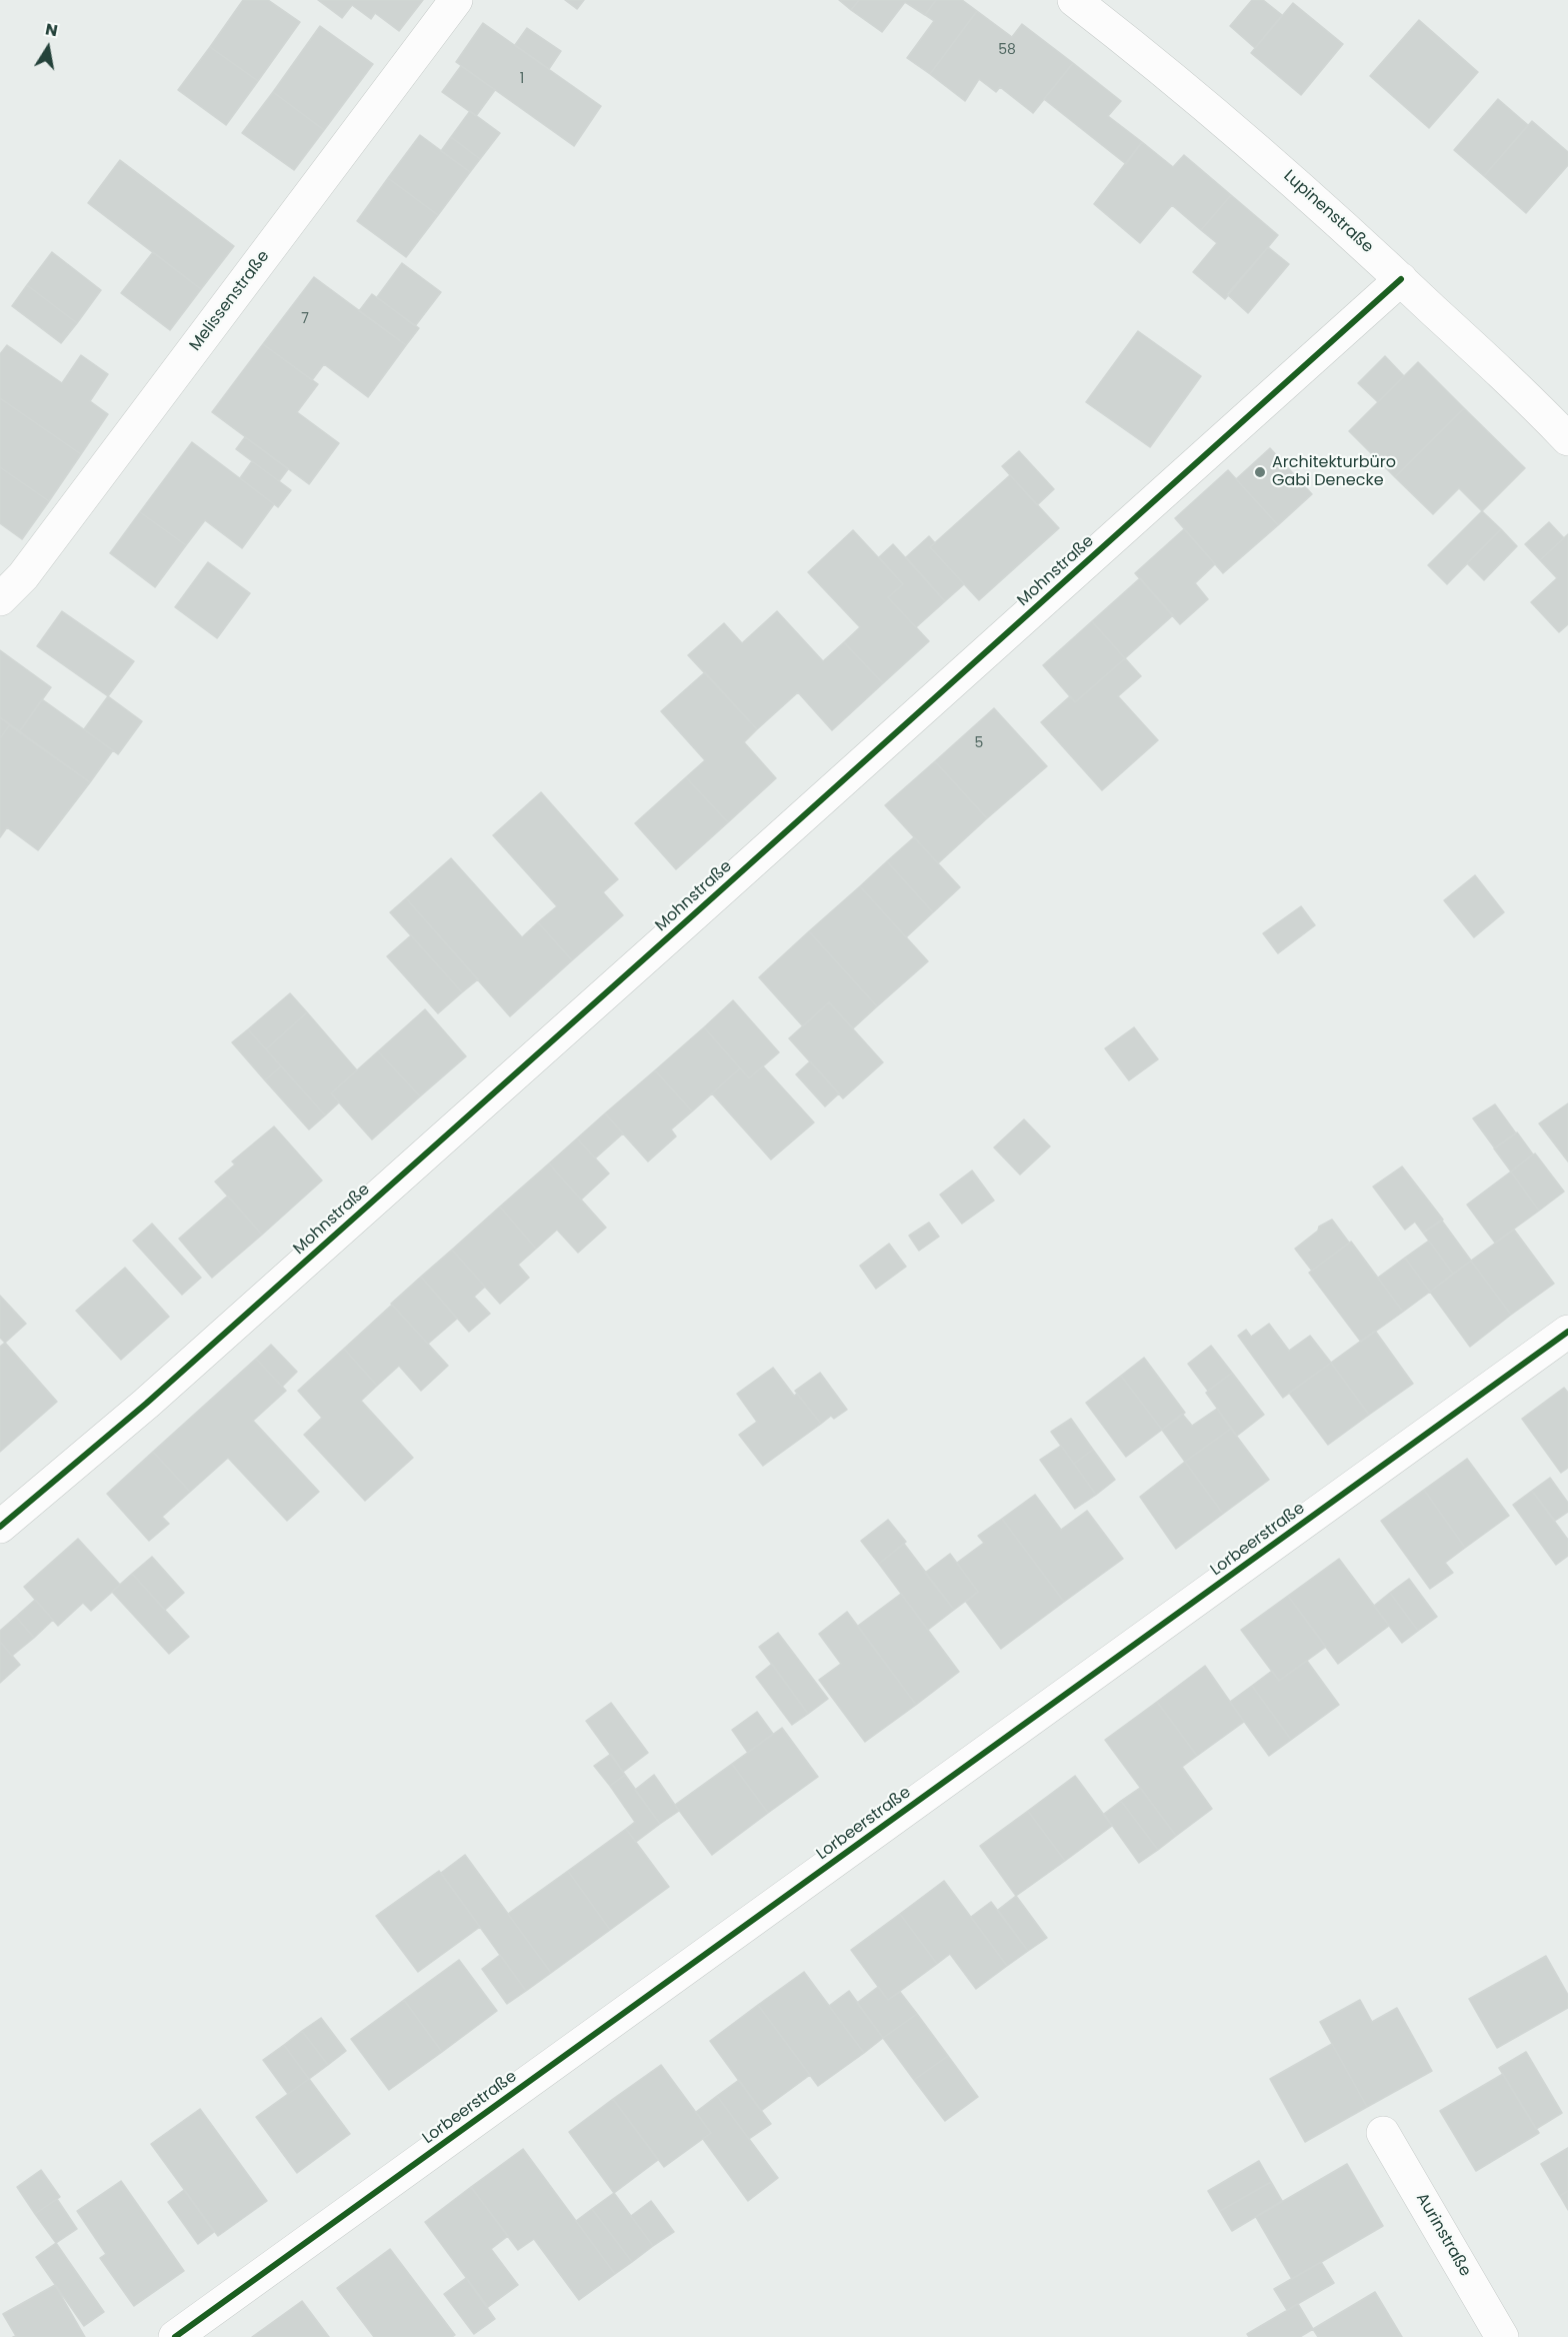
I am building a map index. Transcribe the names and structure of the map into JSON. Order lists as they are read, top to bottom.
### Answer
{
  "streets": {
    "street": [
      "Lupinenstraße",
      "Melissenstraße",
      "Mohnstraße",
      "Lorbeerstraße",
      "Aurinstraße"
    ]
  },
  "crossings": [
    ["Lupinenstraße", "Mohnstraße"]
  ],
  "places": ["Architekturbüro Gabi Denecke"],
  "house_numbers": [
    "58",
    "1",
    "7",
    "5"
  ],
  "north": "top"
}
